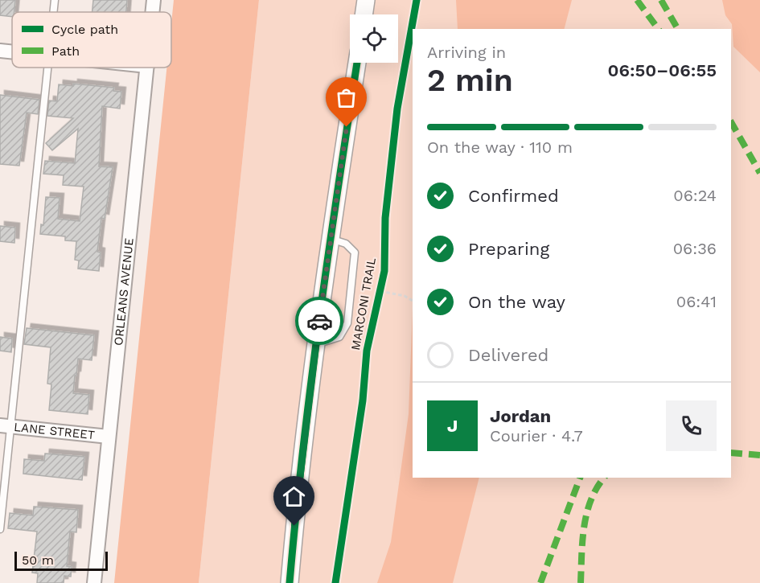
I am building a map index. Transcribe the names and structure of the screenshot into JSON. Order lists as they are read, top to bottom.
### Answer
{
  "streets": {
    "street": ["ORLEANS AVENUE", "LANE STREET"],
    "cycle path": ["MARCONI TRAIL"]
  },
  "crossings": [
    ["ORLEANS AVENUE", "LANE STREET"]
  ],
  "legend": ["Cycle path", "Path"],
  "scale_bar": "50 m",
  "page": {
    "heading": ["2 min", "Arriving in", "06:50–06:55"],
    "panel": ["Jordan", "Courier · 4.7"],
    "bar": "On the way · 110 m",
    "list": [
      ["Confirmed", "06:24"],
      ["Preparing", "06:36"],
      ["On the way", "06:41"],
      "Delivered"
    ],
    "round": "J",
    "scale": "50 m"
  }
}
